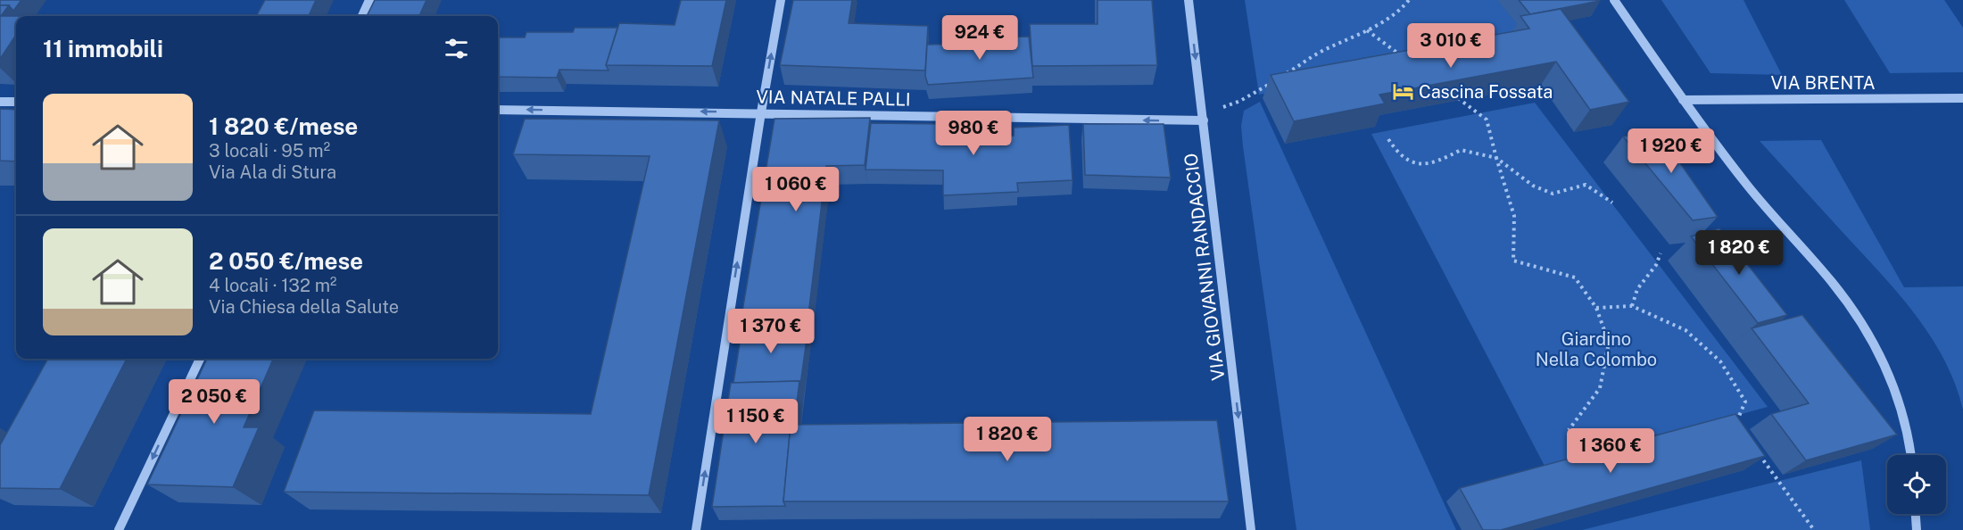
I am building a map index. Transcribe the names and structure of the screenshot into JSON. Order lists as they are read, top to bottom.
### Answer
{
  "streets": {
    "street": ["VIA BRENTA", "VIA NATALE PALLI", "VIA GIOVANNI RANDACCIO"]
  },
  "crossings": [
    ["VIA NATALE PALLI", "VIA GIOVANNI RANDACCIO"]
  ],
  "one_way": ["VIA NATALE PALLI", "VIA GIOVANNI RANDACCIO"],
  "parks": ["Giardino Nella Colombo"],
  "places": {
    "hotel": ["Cascina Fossata"]
  },
  "page": {
    "price": [
      "924 €",
      "3 010 €",
      "980 €",
      "1 920 €",
      "1 060 €",
      "1 820 €",
      "1 370 €",
      "2 050 €",
      "1 150 €",
      "1 820 €",
      "1 360 €"
    ],
    "heading": "11 immobili",
    "list": [
      {
        "name": "1 820 €/mese",
        "note": "3 locali · 95 m² · Via Ala di Stura"
      },
      {
        "name": "2 050 €/mese",
        "note": "4 locali · 132 m² · Via Chiesa della Salute"
      }
    ]
  }
}
